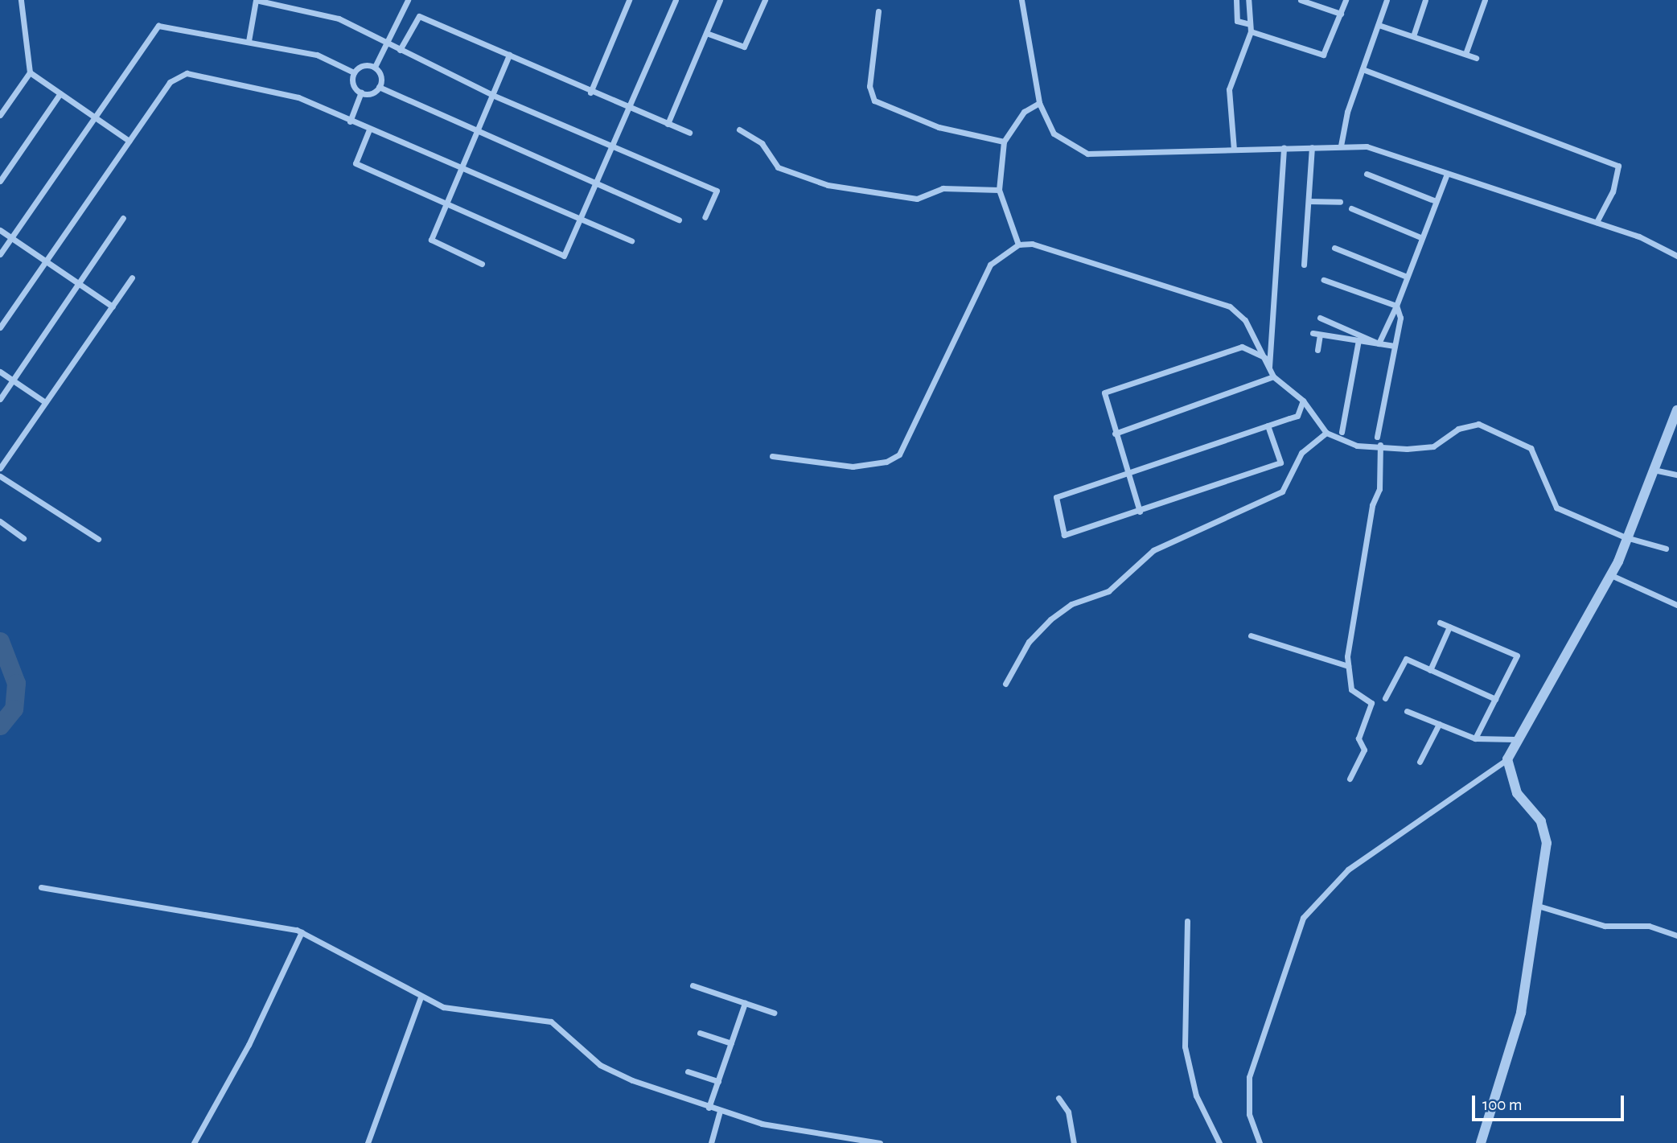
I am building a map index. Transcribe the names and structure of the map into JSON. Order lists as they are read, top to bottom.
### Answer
{
  "scale_bar": "100 m"
}
